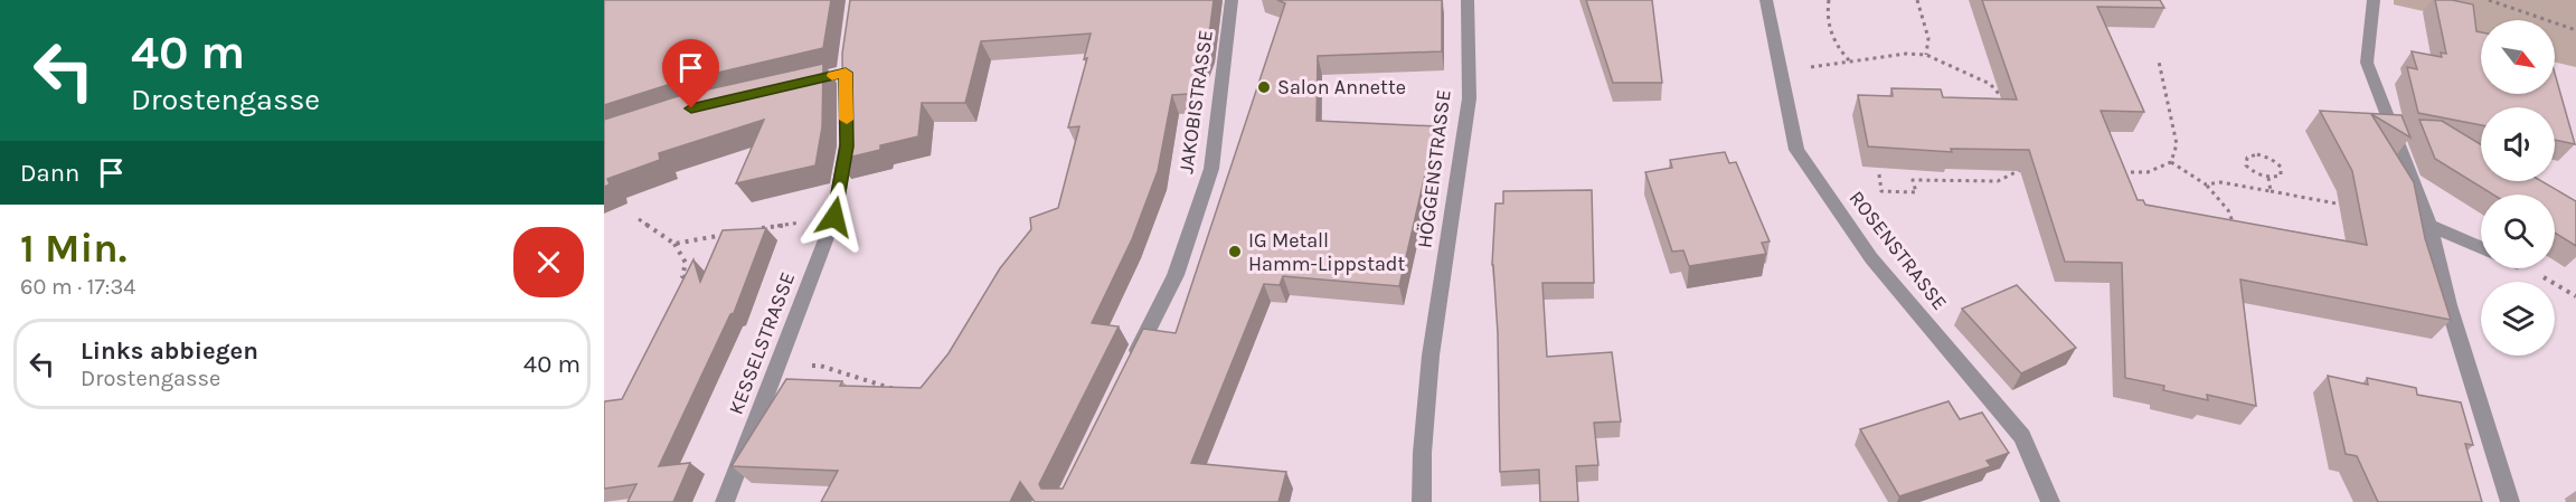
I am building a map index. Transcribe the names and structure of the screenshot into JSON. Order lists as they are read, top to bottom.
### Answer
{
  "streets": {
    "street": [
      "JAKOBISTRASSE",
      "HÖGGENSTRASSE",
      "ROSENSTRASSE",
      "KESSELSTRASSE"
    ]
  },
  "places": ["Salon Annette", "IG Metall Hamm-Lippstadt"],
  "north": "bottom right",
  "page": {
    "turn": ["40 m", "Drostengasse"],
    "then": "Dann",
    "heading": ["1 Min.", "60 m · 17:34"],
    "list": [
      {
        "name": "Links abbiegen",
        "note": "Drostengasse",
        "value": "40 m"
      }
    ]
  }
}
